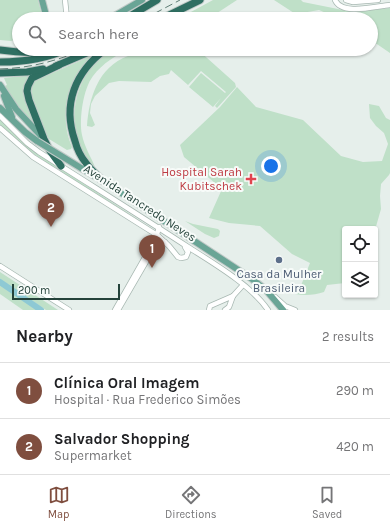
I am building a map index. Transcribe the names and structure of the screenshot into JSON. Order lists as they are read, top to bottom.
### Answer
{
  "streets": {
    "main road": ["Avenida Tancredo Neves"]
  },
  "places": {
    "health": ["Hospital Sarah Kubitschek"],
    "other": ["Casa da Mulher Brasileira"]
  },
  "scale_bar": "200 m",
  "page": {
    "search": "Search here",
    "pins": ["2", "1"],
    "scale": "200 m",
    "heading": ["Nearby", "2 results"],
    "list": [
      {
        "mark": "1",
        "name": "Clínica Oral Imagem",
        "note": "Hospital · Rua Frederico Simões",
        "value": "290 m"
      },
      {
        "mark": "2",
        "name": "Salvador Shopping",
        "note": "Supermarket",
        "value": "420 m"
      }
    ],
    "nav": ["Map", "Directions", "Saved"]
  }
}
